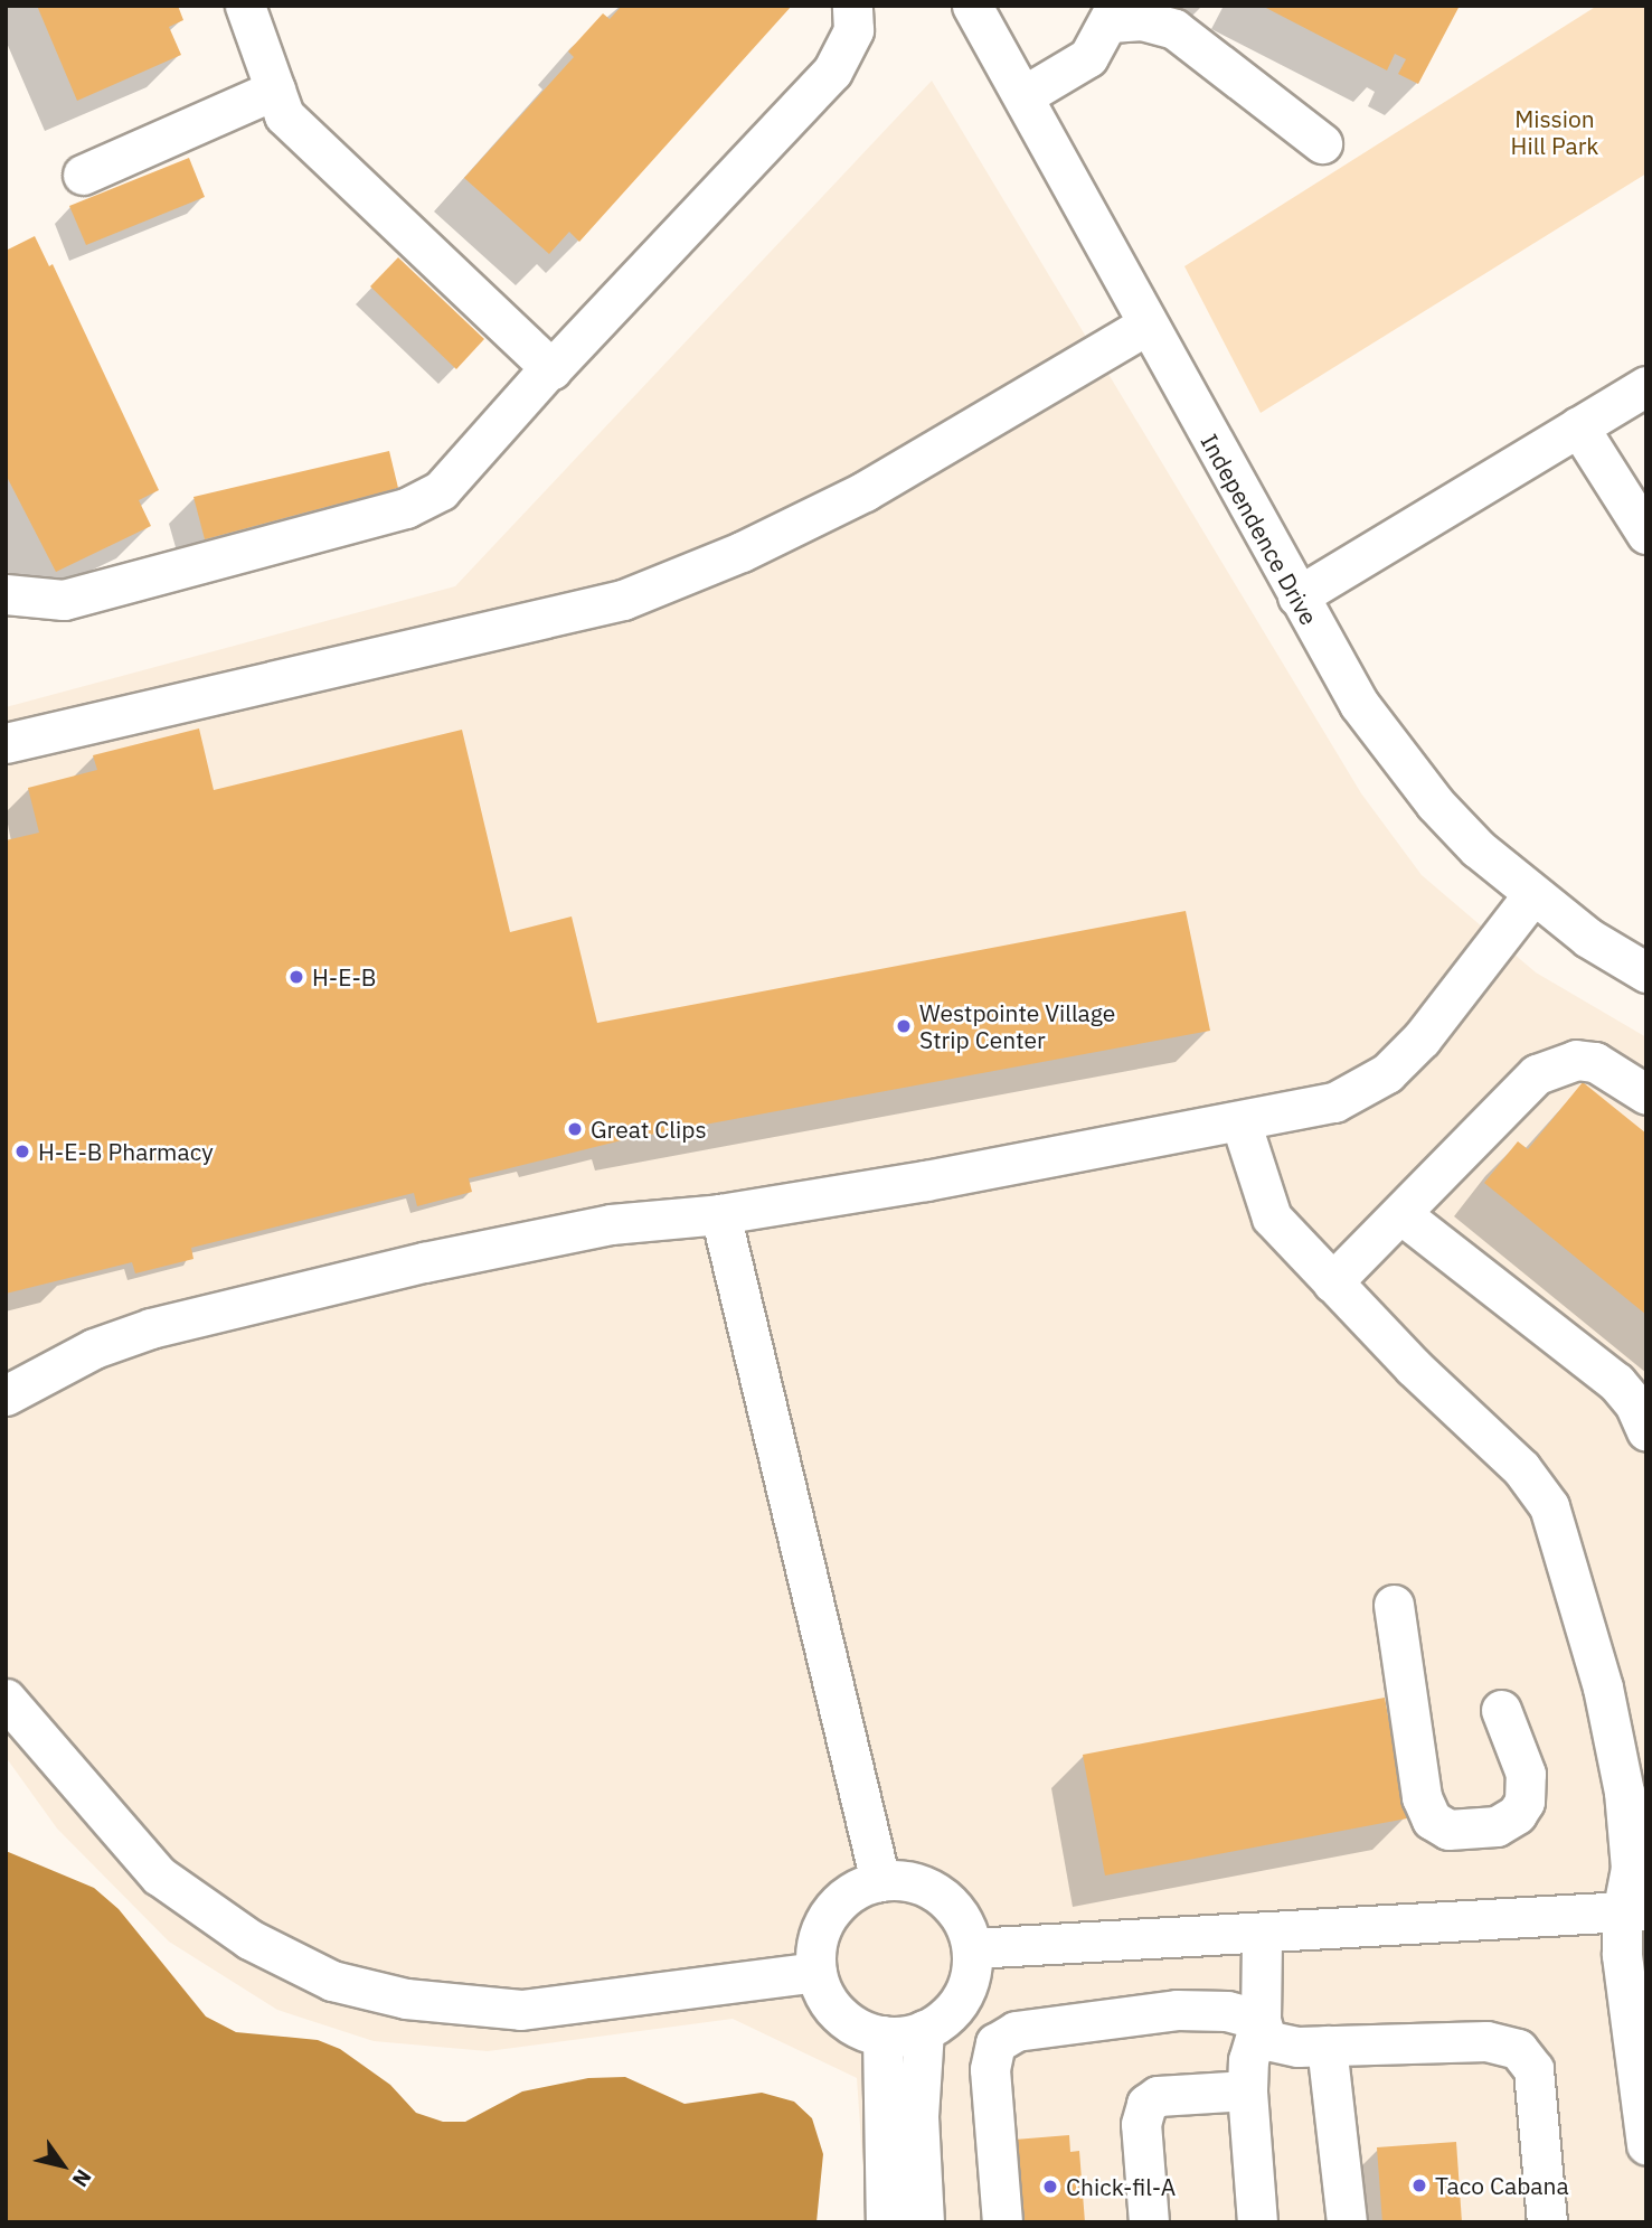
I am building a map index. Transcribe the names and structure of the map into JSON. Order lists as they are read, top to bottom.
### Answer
{
  "streets": {
    "street": ["Independence Drive"]
  },
  "parks": ["Mission Hill Park"],
  "places": [
    "H-E-B",
    "Westpointe Village Strip Center",
    "Great Clips",
    "H-E-B Pharmacy",
    "Taco Cabana",
    "Chick-fil-A"
  ],
  "north": "bottom right"
}
